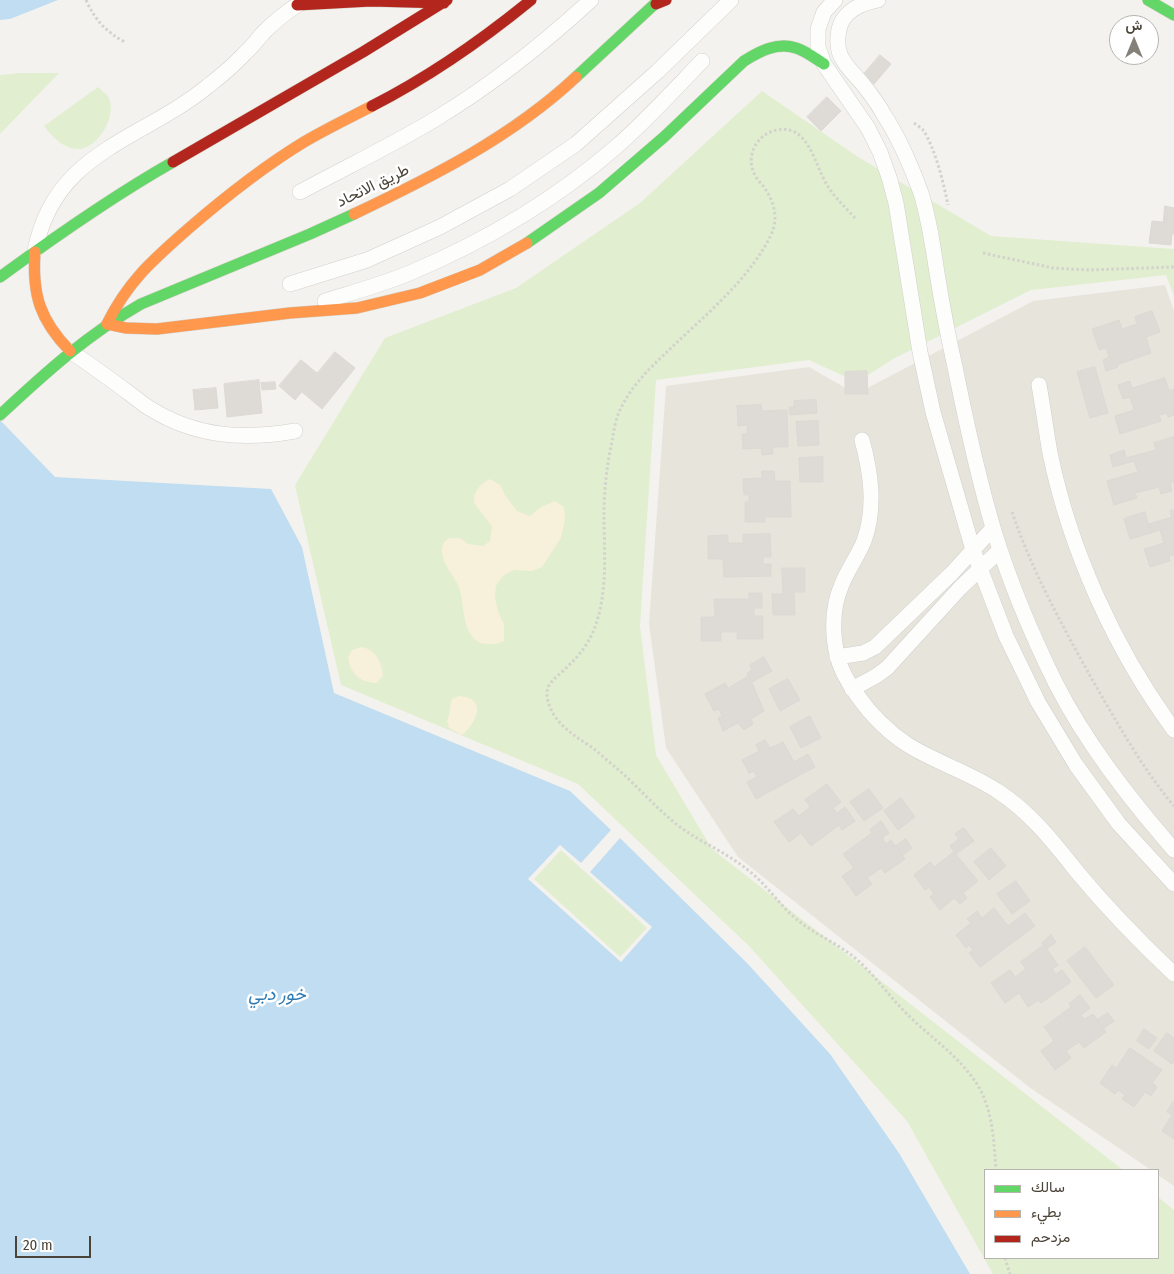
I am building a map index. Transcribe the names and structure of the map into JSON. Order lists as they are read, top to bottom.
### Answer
{
  "streets": {
    "main road": ["طريق الاتحاد"]
  },
  "water": ["خور دبي"],
  "legend": ["سالك", "بطيء", "مزدحم"],
  "scale_bar": "20 m",
  "north": "top"
}
